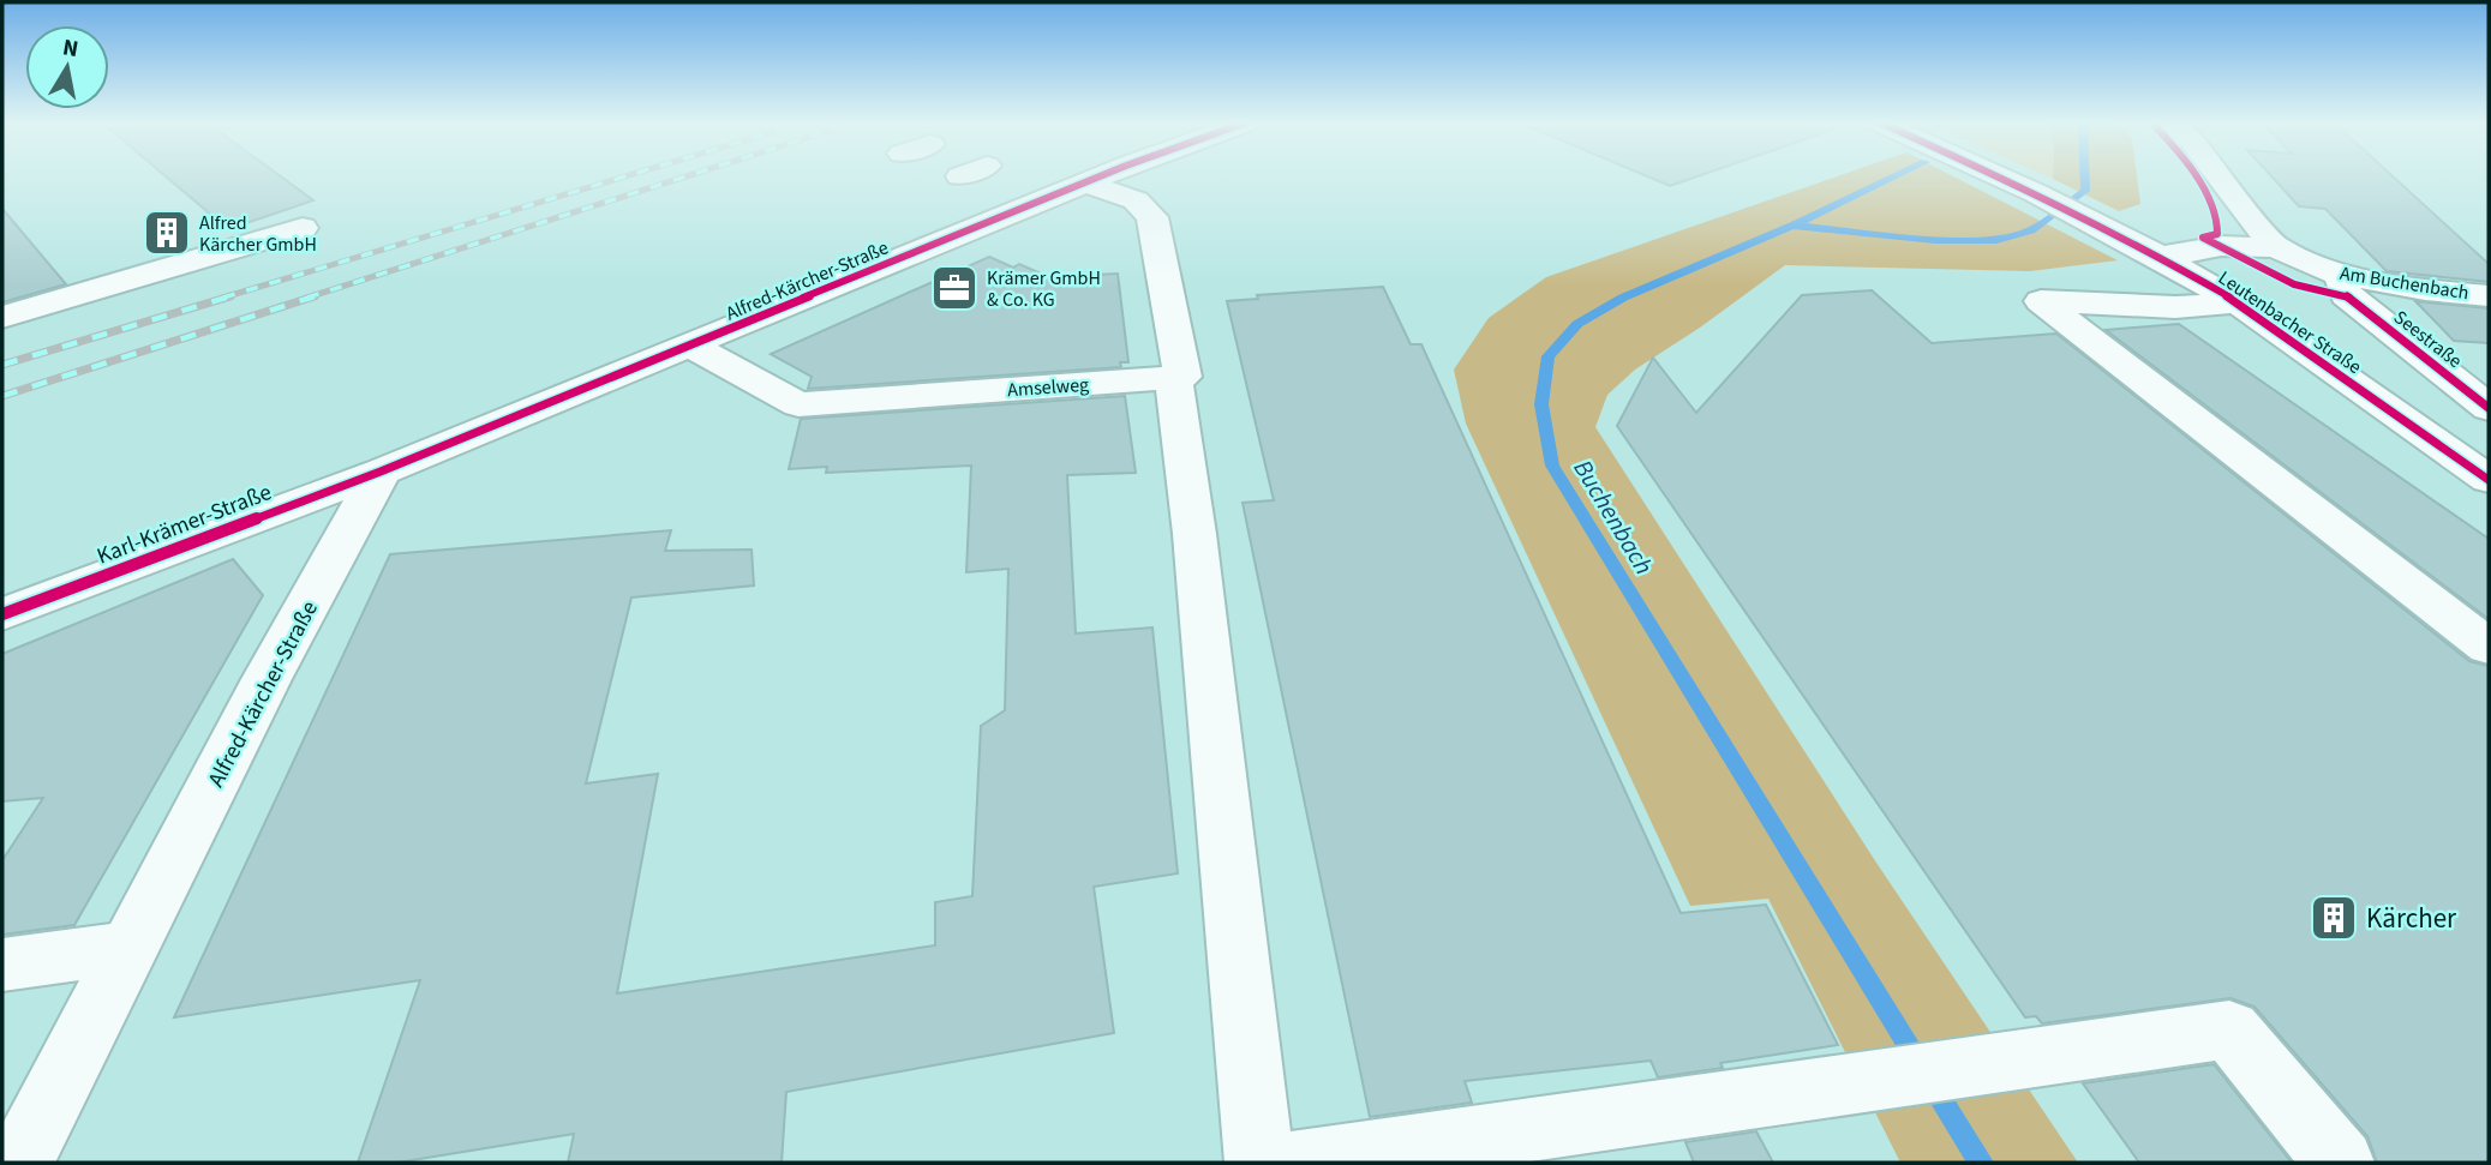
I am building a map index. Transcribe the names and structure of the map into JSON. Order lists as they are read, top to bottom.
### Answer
{
  "streets": {
    "street": [
      "Alfred-Kärcher-Straße",
      "Am Buchenbach",
      "Leutenbacher Straße",
      "Seestraße",
      "Amselweg",
      "Karl-Krämer-Straße"
    ]
  },
  "crossings": [
    ["Alfred-Kärcher-Straße", "Amselweg"],
    ["Alfred-Kärcher-Straße", "Karl-Krämer-Straße"],
    ["Am Buchenbach", "Seestraße"]
  ],
  "water": ["Buchenbach"],
  "places": {
    "building": ["Alfred Kärcher GmbH", "Kärcher"],
    "office": ["Krämer GmbH & Co. KG"]
  },
  "north": "top"
}
